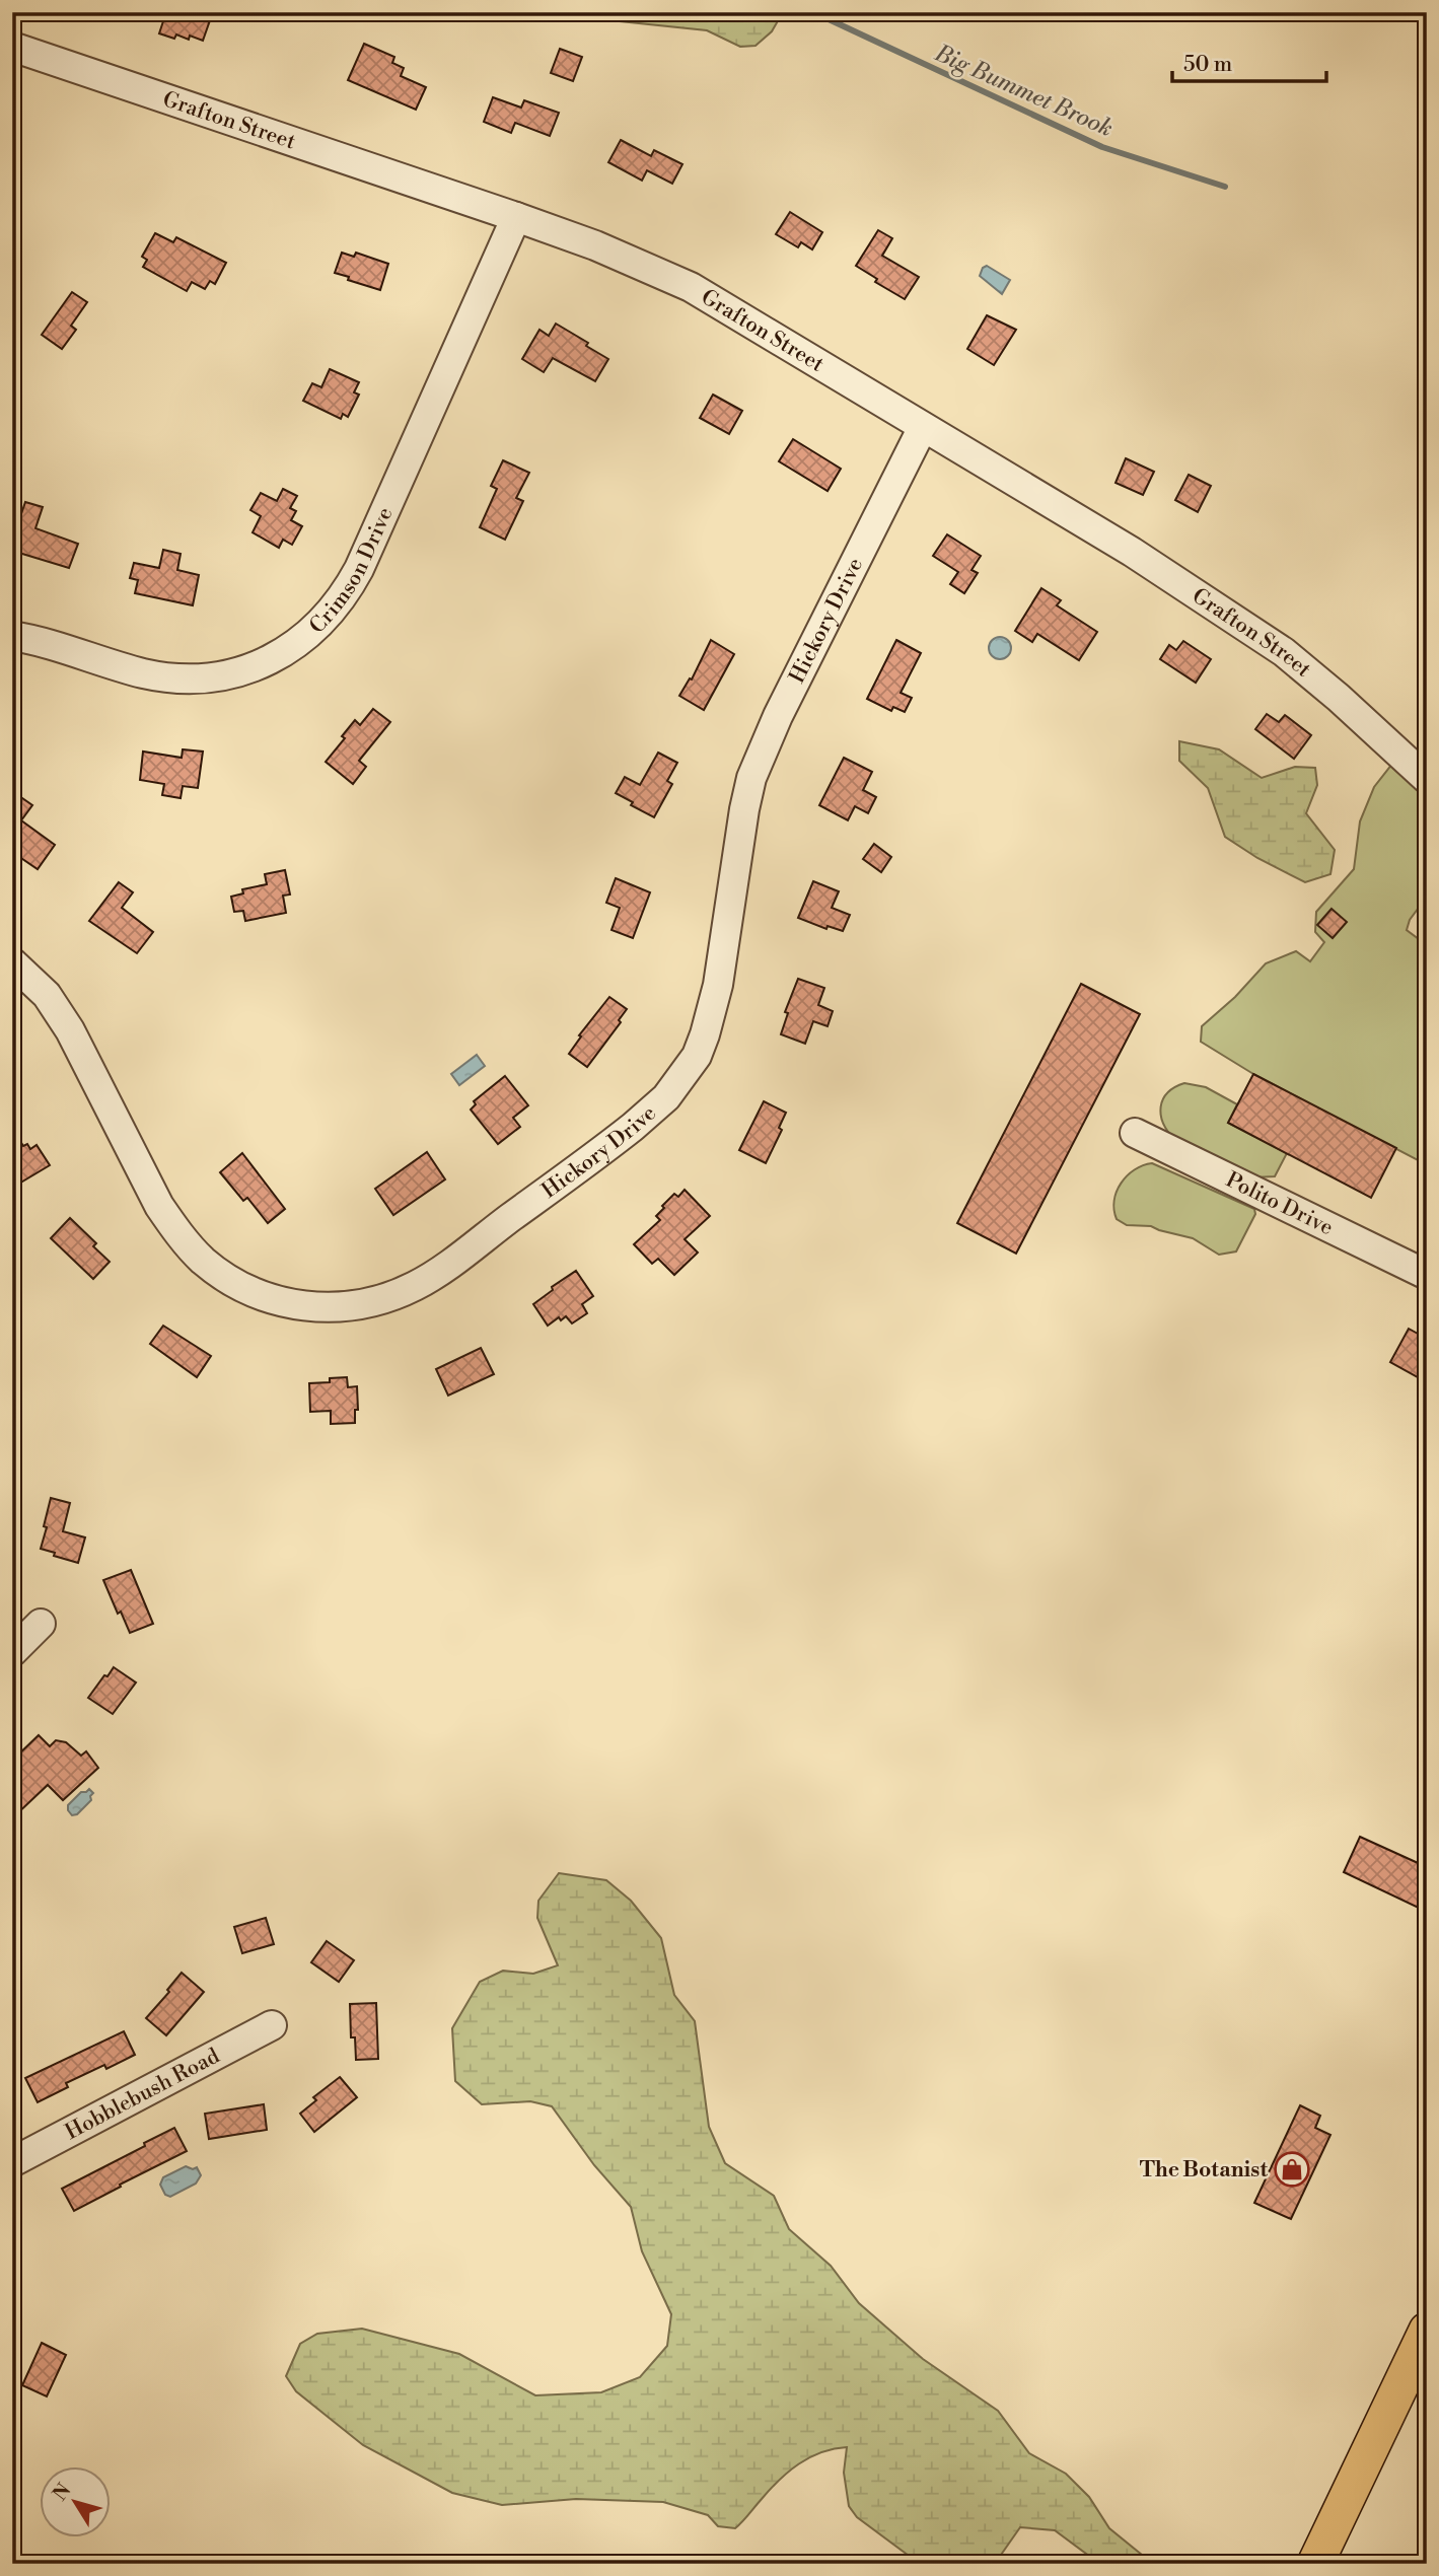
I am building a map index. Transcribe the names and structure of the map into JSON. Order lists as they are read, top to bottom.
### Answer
{
  "streets": {
    "street": [
      "Grafton Street",
      "Crimson Drive",
      "Hickory Drive",
      "Polito Drive",
      "Hobblebush Road"
    ]
  },
  "crossings": [
    ["Grafton Street", "Crimson Drive"],
    ["Grafton Street", "Hickory Drive"]
  ],
  "water": ["Big Bummet Brook"],
  "places": {
    "shop": ["The Botanist"]
  },
  "scale_bar": "50 m",
  "north": "top left"
}
